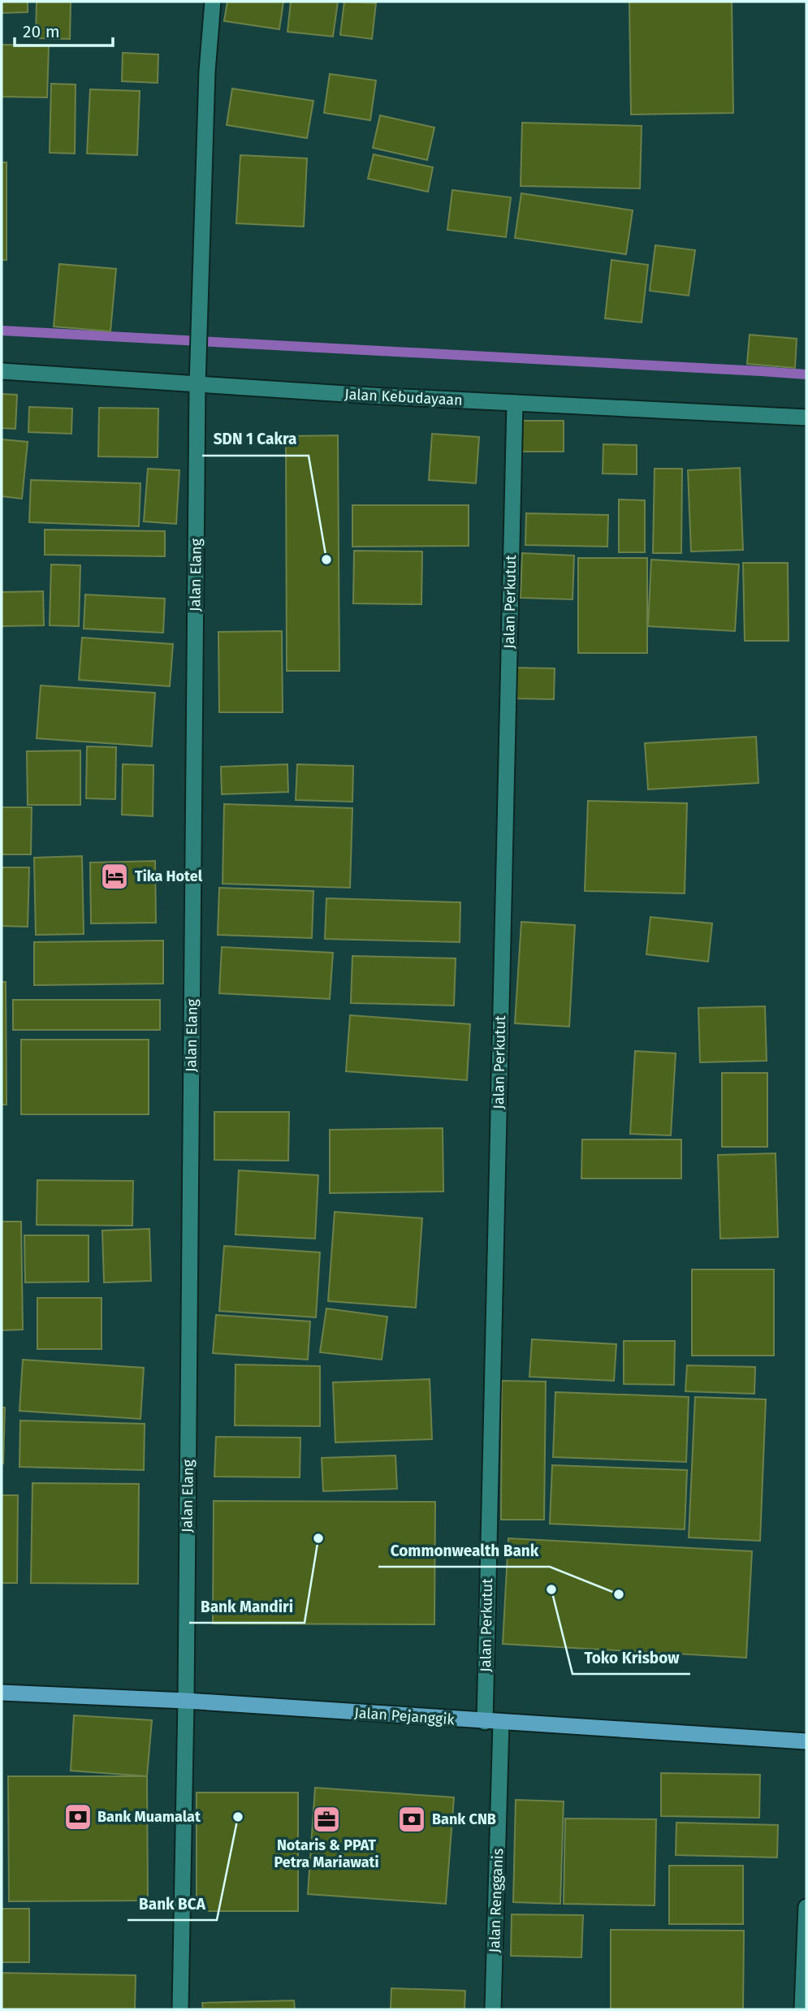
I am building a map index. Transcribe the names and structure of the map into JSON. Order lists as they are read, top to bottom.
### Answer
{
  "streets": {
    "main road": ["Jalan Pejanggik"],
    "street": [
      "Jalan Kebudayaan",
      "Jalan Elang",
      "Jalan Perkutut",
      "Jalan Rengganis"
    ]
  },
  "crossings": [
    ["Jalan Kebudayaan", "Jalan Elang"],
    ["Jalan Kebudayaan", "Jalan Perkutut"],
    ["Jalan Elang", "Jalan Pejanggik"],
    ["Jalan Perkutut", "Jalan Pejanggik"],
    ["Jalan Pejanggik", "Jalan Rengganis"]
  ],
  "places": {
    "other": [
      "SDN 1 Cakra",
      "Bank Mandiri",
      "Toko Krisbow",
      "Commonwealth Bank",
      "Bank BCA"
    ],
    "hotel": ["Tika Hotel"],
    "bank": ["Bank Muamalat", "Bank CNB"],
    "office": ["Notaris & PPAT Petra Mariawati"]
  },
  "scale_bar": "20 m"
}
